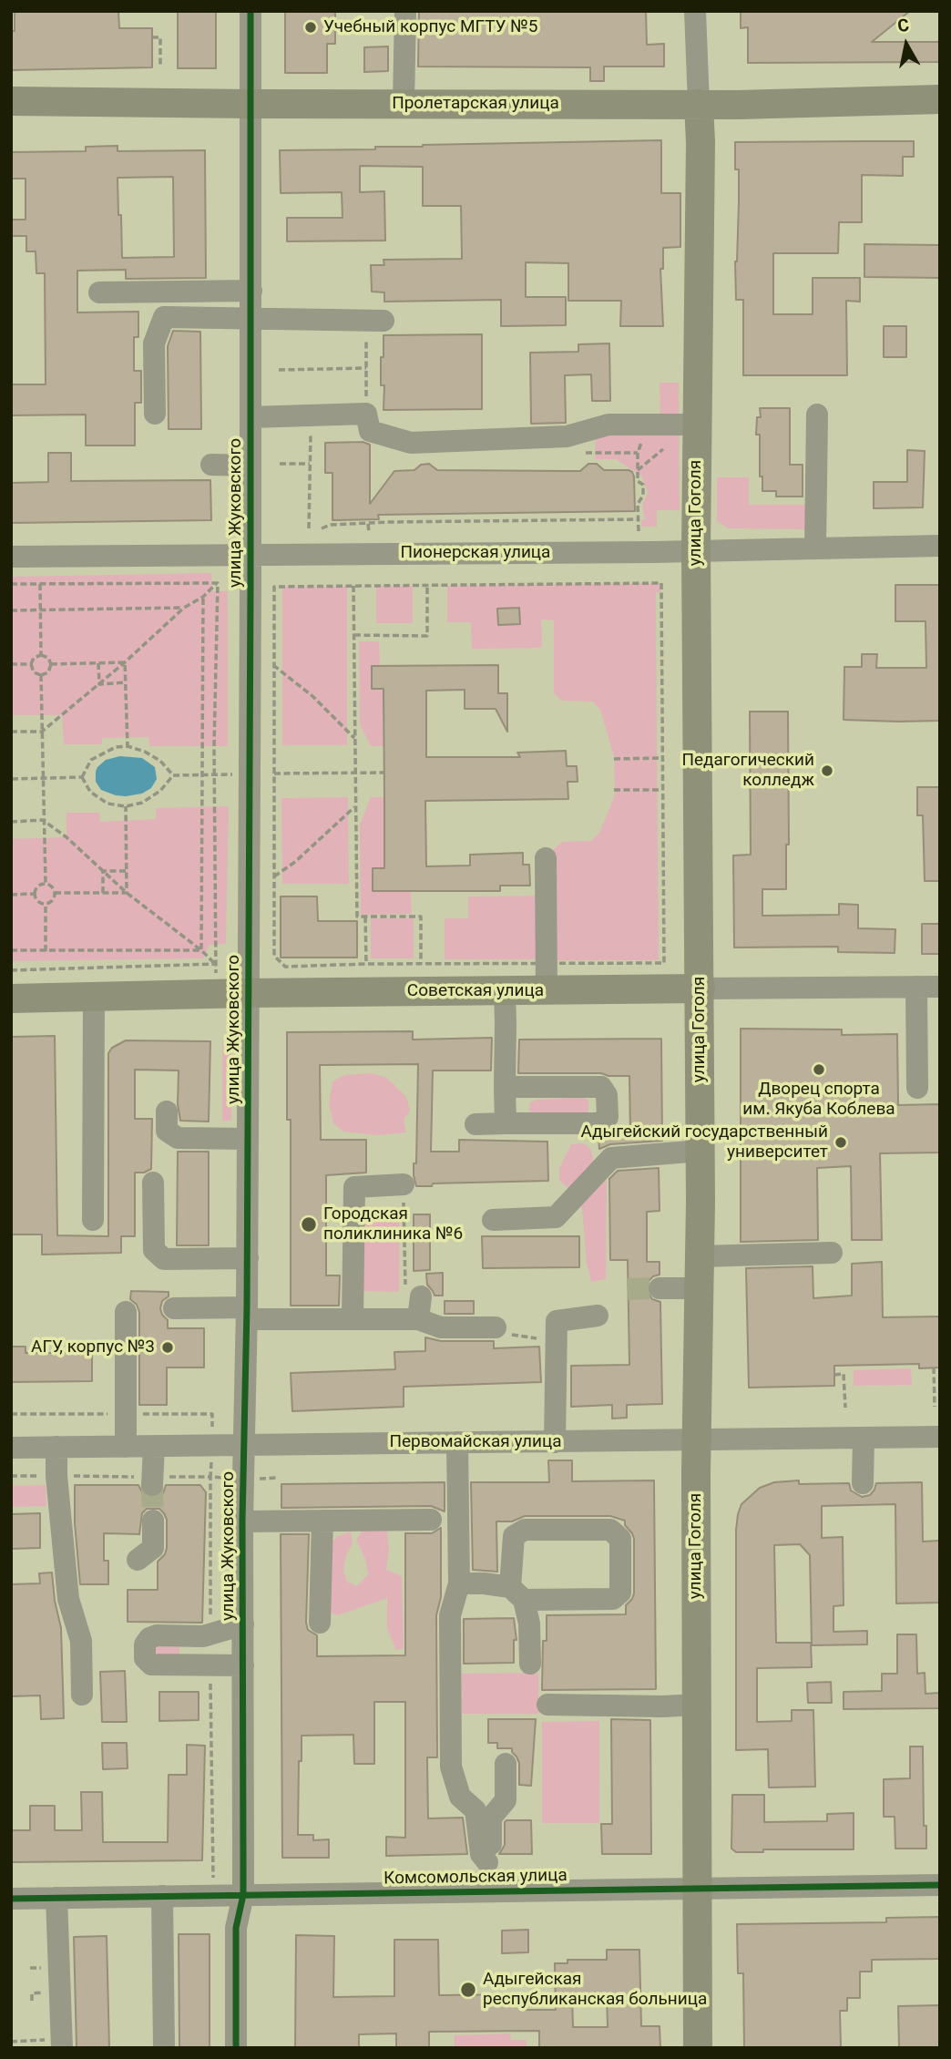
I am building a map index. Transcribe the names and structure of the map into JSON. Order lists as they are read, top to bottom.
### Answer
{
  "streets": {
    "main road": ["Пролетарская улица", "улица Гоголя", "Советская улица"],
    "street": [
      "улица Жуковского",
      "Пионерская улица",
      "Первомайская улица",
      "Комсомольская улица"
    ]
  },
  "crossings": [
    ["Пролетарская улица", "улица Жуковского"],
    ["Пролетарская улица", "улица Гоголя"],
    ["улица Жуковского", "Пионерская улица"],
    ["улица Жуковского", "Советская улица"],
    ["улица Жуковского", "Первомайская улица"],
    ["улица Жуковского", "Комсомольская улица"],
    ["улица Гоголя", "Пионерская улица"],
    ["улица Гоголя", "Советская улица"],
    ["улица Гоголя", "Первомайская улица"],
    ["улица Гоголя", "Комсомольская улица"]
  ],
  "places": [
    "Учебный корпус МГТУ №5",
    "Педагогический колледж",
    "Дворец спорта им. Якуба Коблева",
    "Адыгейский государственный университет",
    "Городская поликлиника №6",
    "АГУ, корпус №3",
    "Адыгейская республиканская больница"
  ],
  "north": "top"
}
